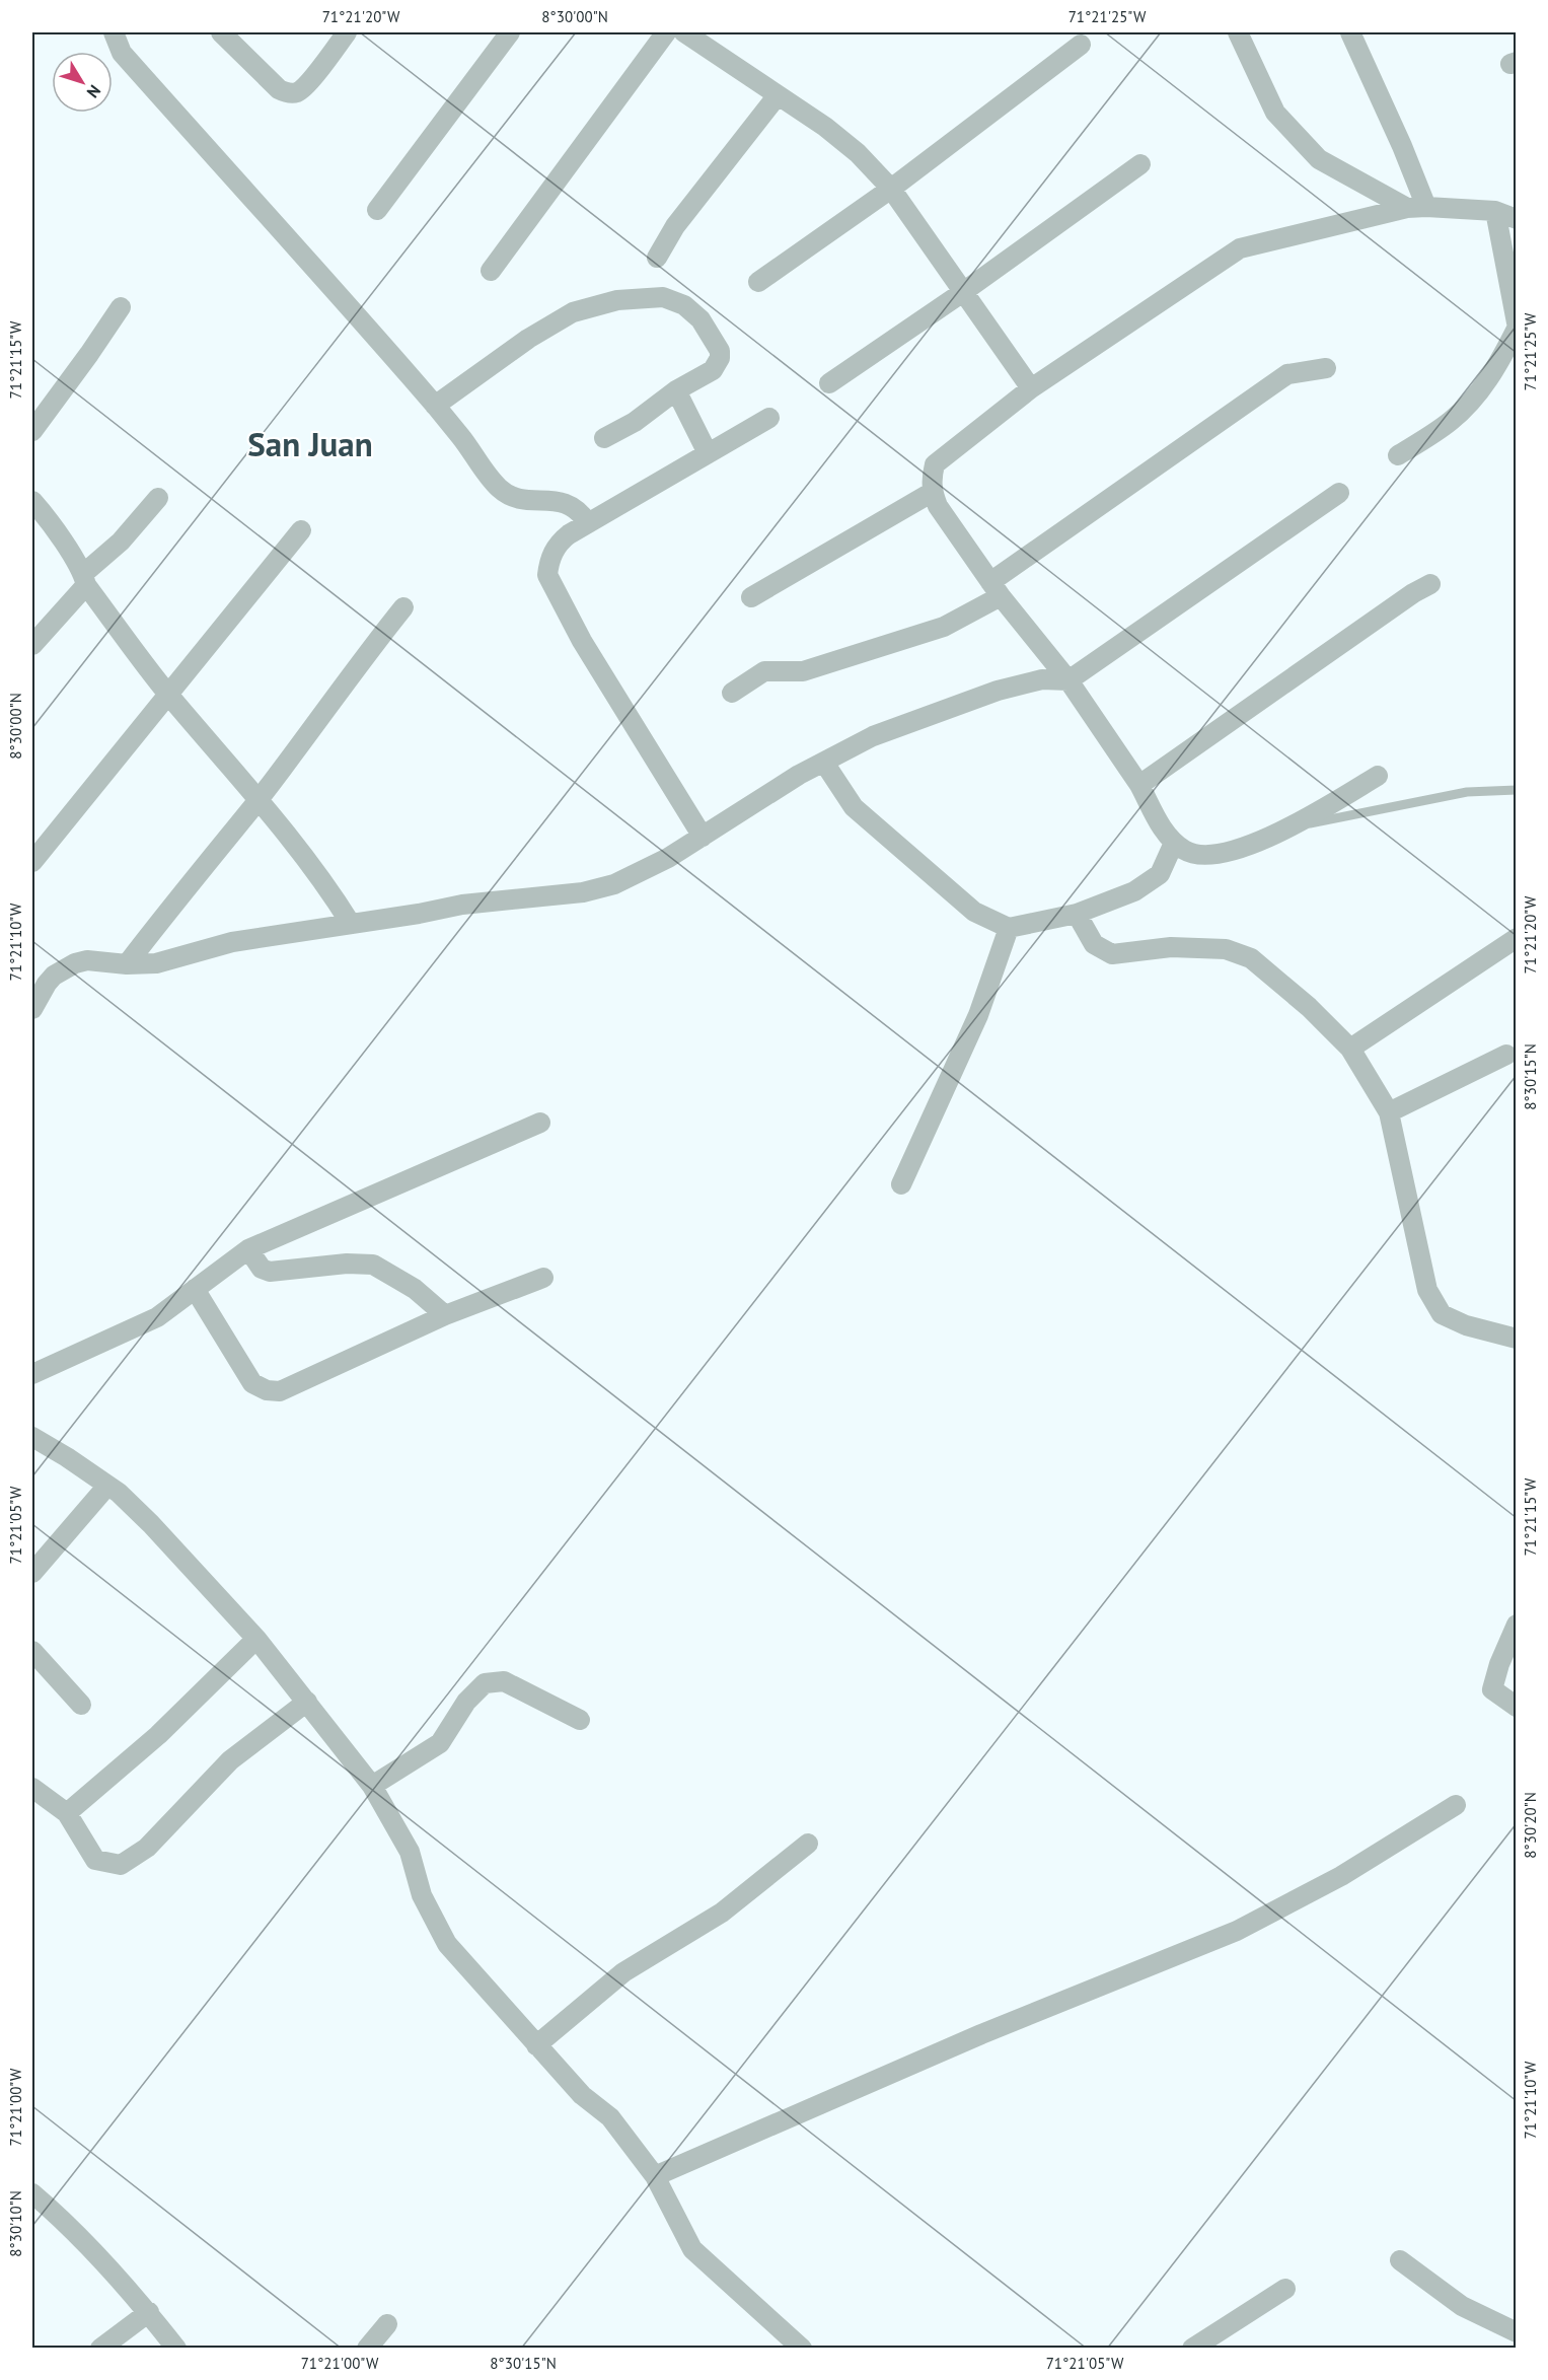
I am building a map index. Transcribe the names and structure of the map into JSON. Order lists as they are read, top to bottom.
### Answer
{
  "districts": ["San Juan"],
  "north": "bottom right",
  "coordinates": [
    "71°21'20\"W",
    "8°30'00\"N",
    "71°21'25\"W",
    "71°21'15\"W",
    "71°21'10\"W",
    "8°30'15\"N",
    "71°21'05\"W",
    "8°30'20\"N",
    "71°21'00\"W",
    "8°30'10\"N"
  ]
}
